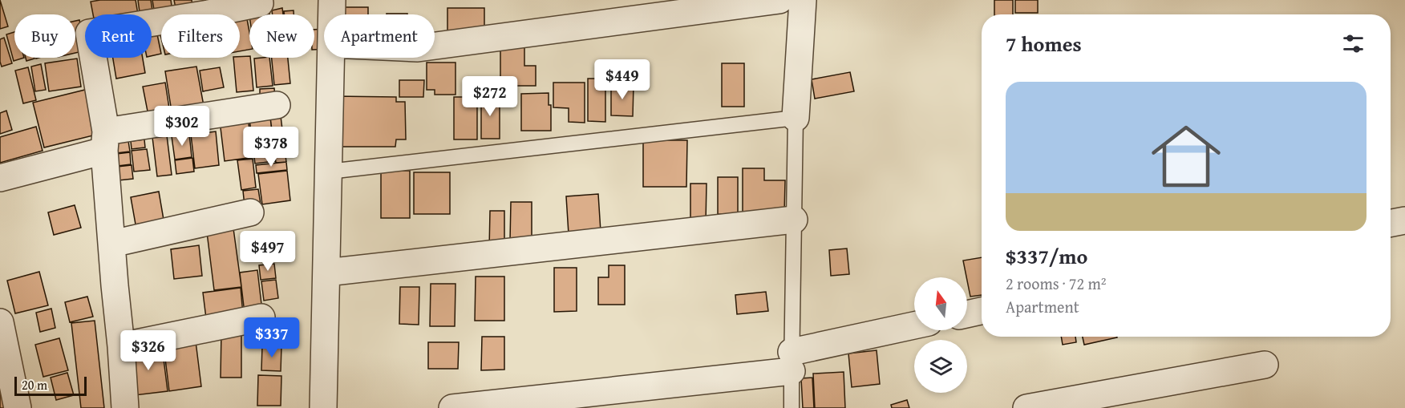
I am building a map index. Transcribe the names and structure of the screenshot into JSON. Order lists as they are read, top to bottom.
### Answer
{
  "scale_bar": "20 m",
  "north": "top",
  "page": {
    "chip": [
      "Buy",
      "Rent",
      "Filters",
      "New",
      "Apartment"
    ],
    "heading": "7 homes",
    "price": [
      "$449",
      "$272",
      "$302",
      "$378",
      "$497",
      "$337",
      "$326"
    ],
    "list": [
      {
        "name": "$337/mo",
        "note": "2 rooms · 72 m² · Apartment"
      }
    ],
    "scale": "20 m"
  }
}
